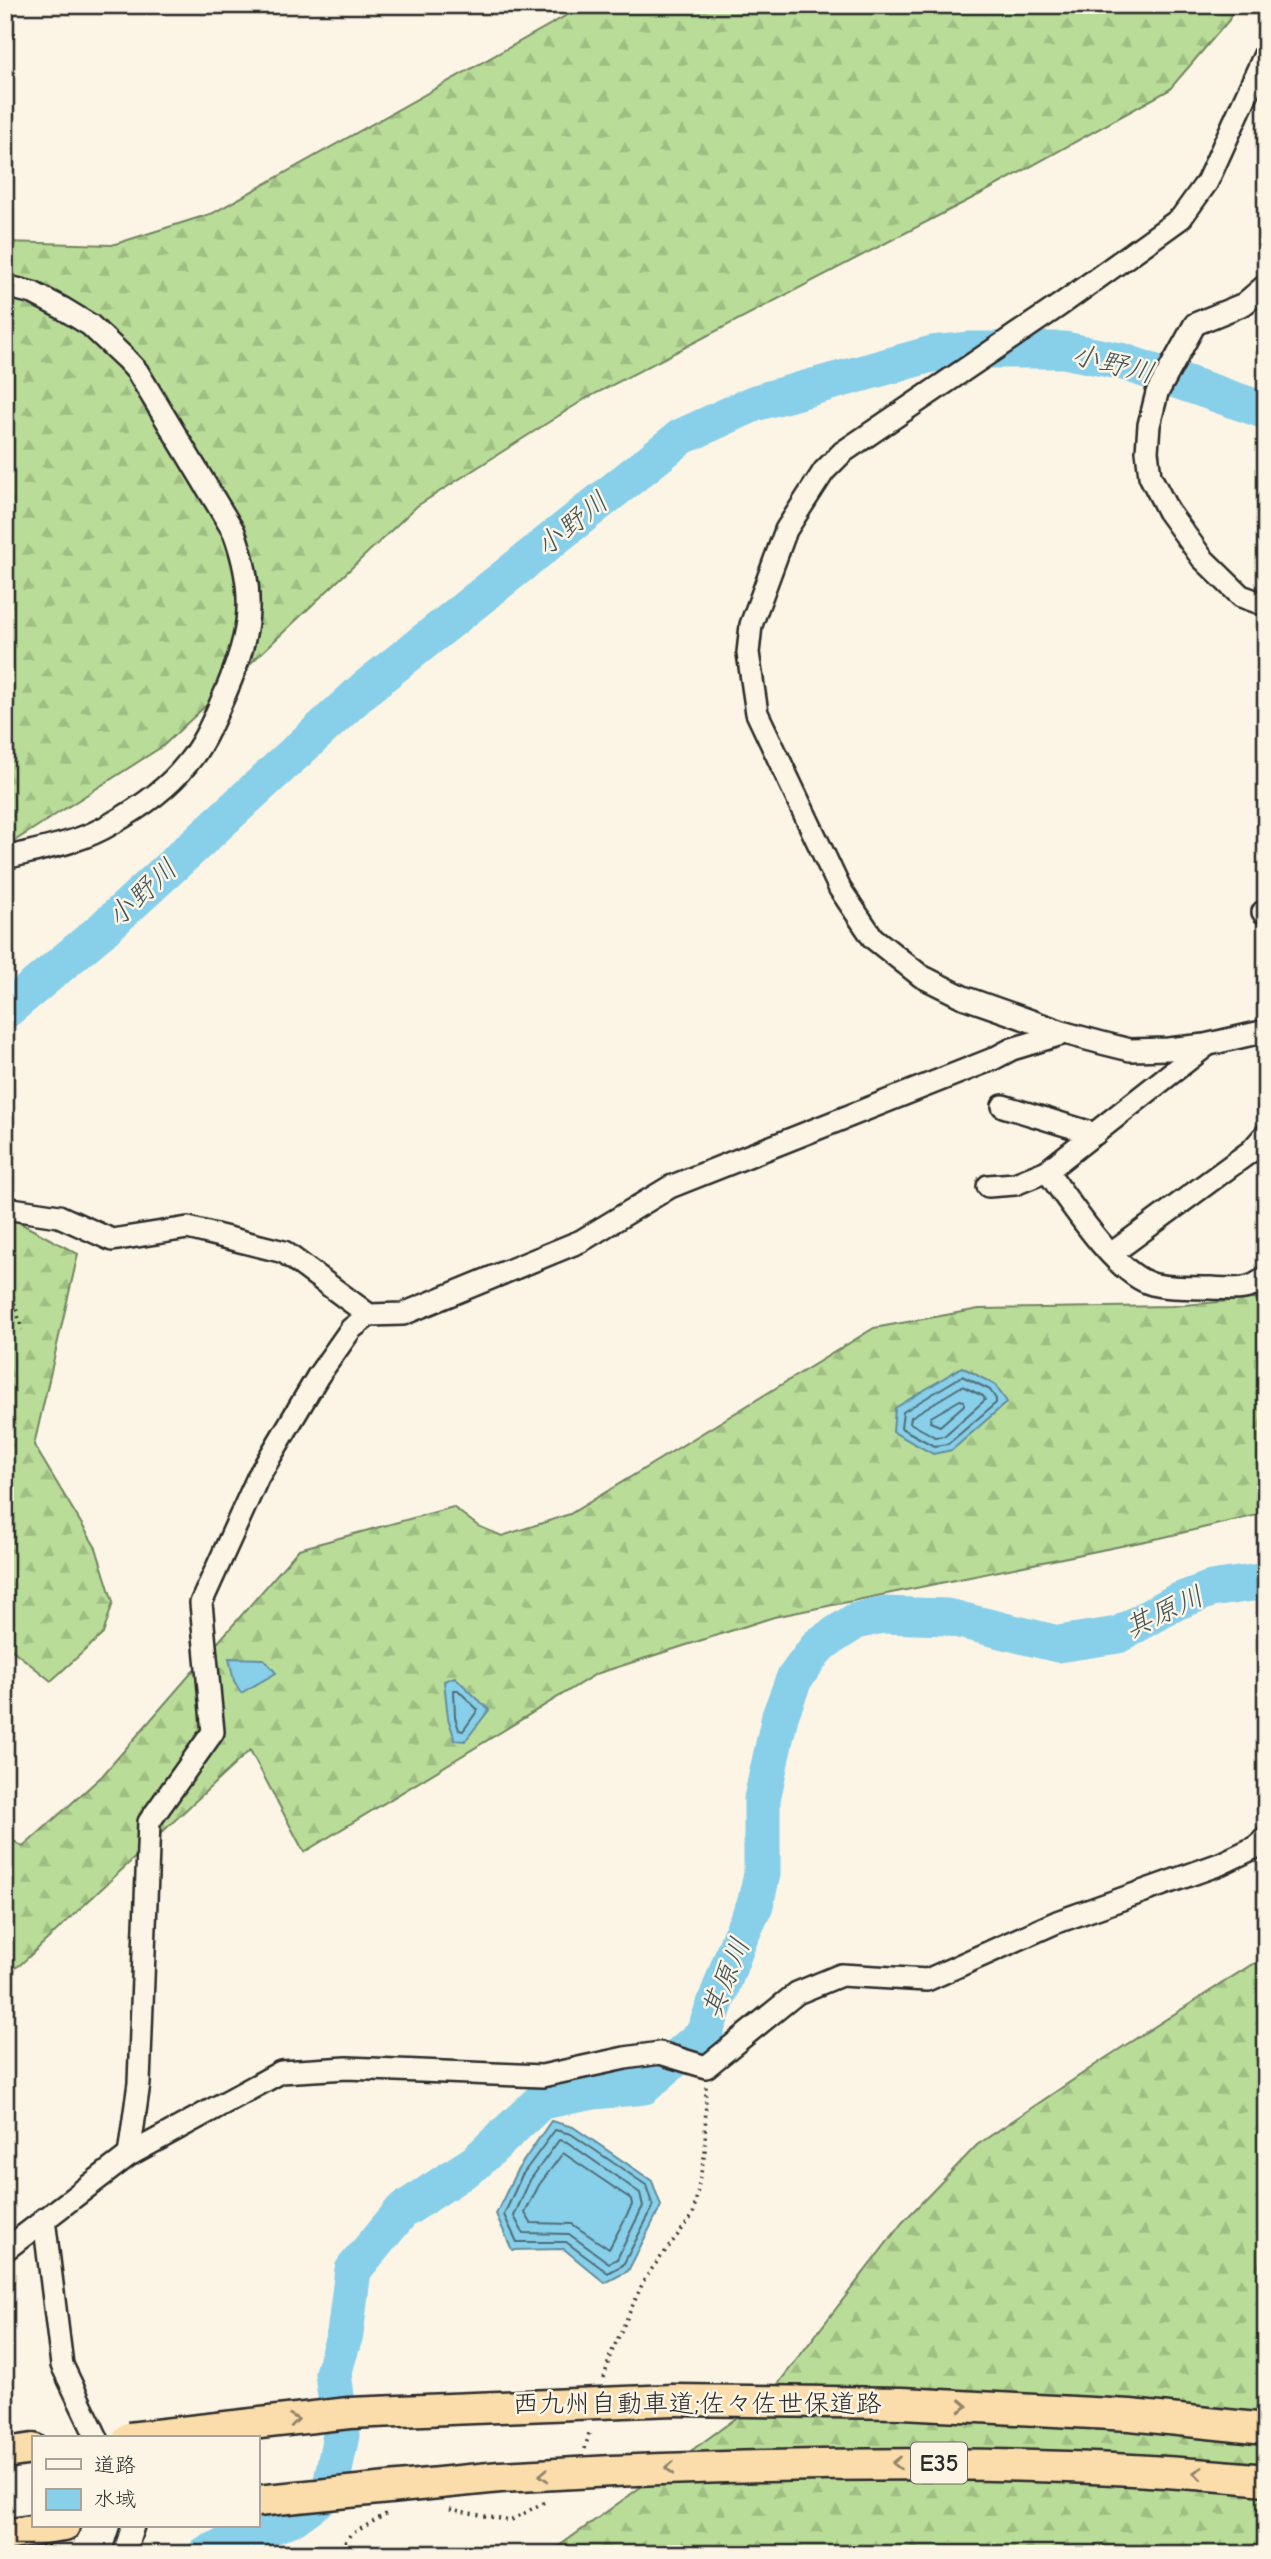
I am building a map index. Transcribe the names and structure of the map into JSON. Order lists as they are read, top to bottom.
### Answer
{
  "streets": {
    "highway": ["西九州自動車道;佐々佐世保道路", "E35"]
  },
  "water": ["小野川", "其原川"],
  "legend": ["道路", "水域"]
}
